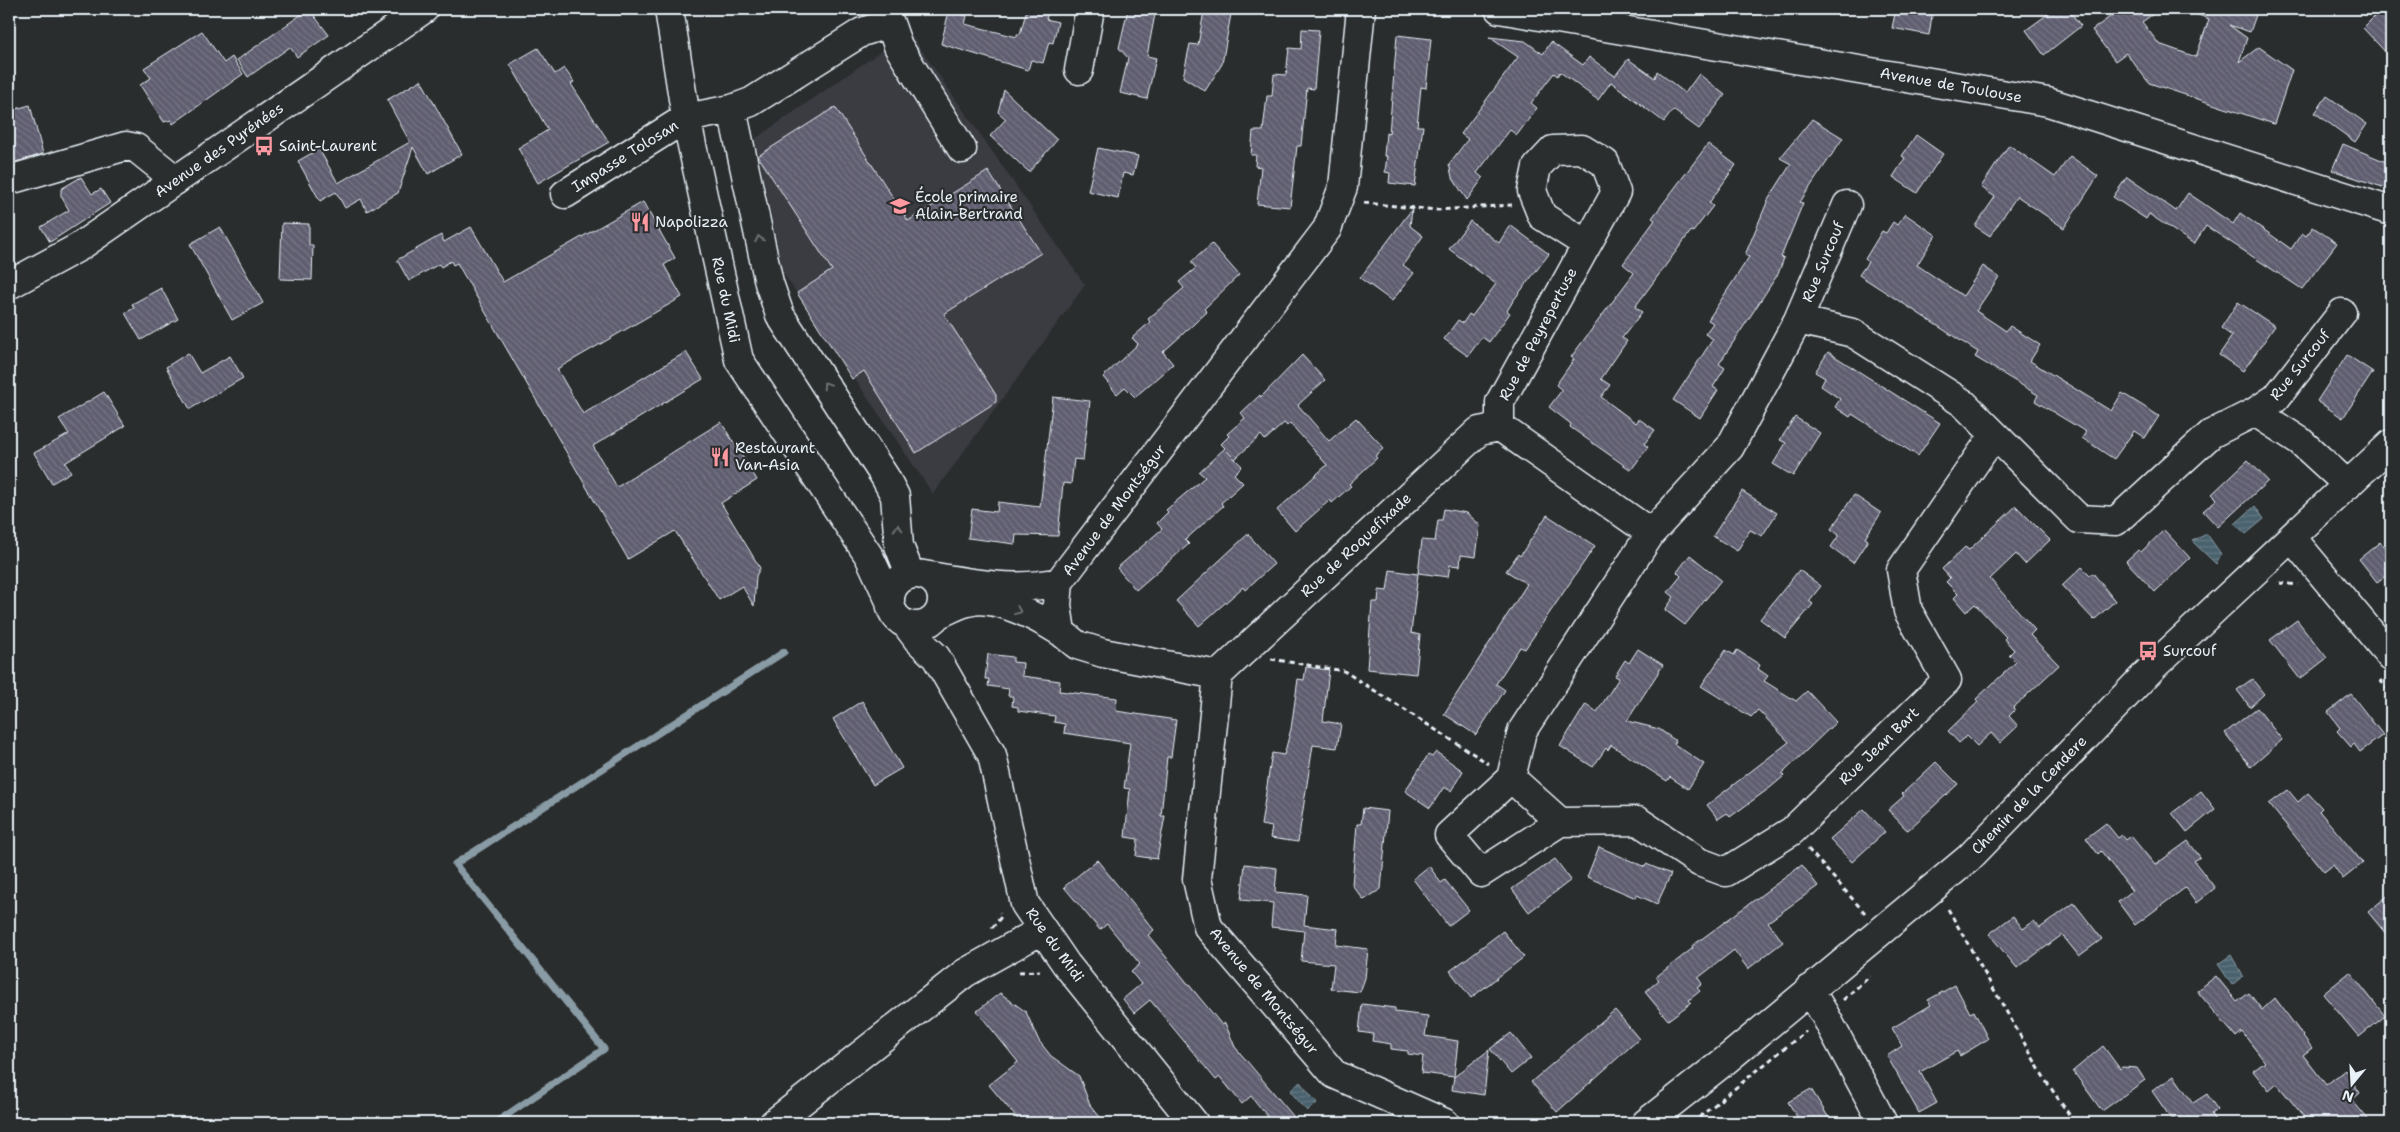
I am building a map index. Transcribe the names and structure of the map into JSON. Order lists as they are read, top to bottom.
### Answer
{
  "streets": {
    "street": [
      "Avenue de Toulouse",
      "Avenue des Pyrénées",
      "Impasse Tolosan",
      "Rue Surcouf",
      "Rue du Midi",
      "Rue de Peyrepertuse",
      "Avenue de Montségur",
      "Rue de Roquefixade",
      "Rue Jean Bart",
      "Chemin de la Cendere"
    ]
  },
  "crossings": [
    ["Impasse Tolosan", "Rue du Midi"],
    ["Rue Surcouf", "Rue Jean Bart"],
    ["Rue de Peyrepertuse", "Rue de Roquefixade"],
    ["Avenue de Montségur", "Rue de Roquefixade"]
  ],
  "places": {
    "bus stop": ["Saint-Laurent", "Surcouf"],
    "school or university": ["École primaire Alain-Bertrand"],
    "restaurant": ["Napolizza", "Restaurant Van-Asia"]
  },
  "north": "bottom"
}
